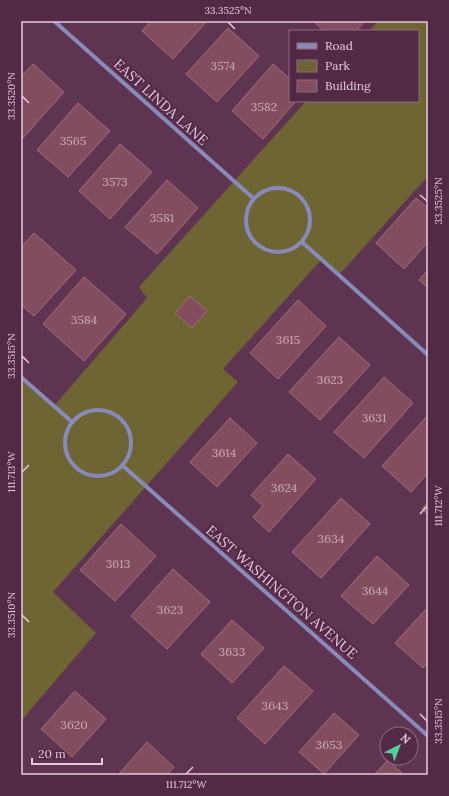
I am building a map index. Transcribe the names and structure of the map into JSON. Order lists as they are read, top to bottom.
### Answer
{
  "streets": {
    "street": ["EAST LINDA LANE", "EAST WASHINGTON AVENUE"]
  },
  "house_numbers": [
    "3574",
    "3582",
    "3565",
    "3573",
    "3581",
    "3584",
    "3615",
    "3623",
    "3631",
    "3614",
    "3624",
    "3634",
    "3613",
    "3644",
    "3623",
    "3633",
    "3643",
    "3620",
    "3653"
  ],
  "legend": ["Road", "Park", "Building"],
  "scale_bar": "20 m",
  "north": "top right",
  "coordinates": [
    "33.3525°N",
    "33.3520°N",
    "33.3515°N",
    "111.713°W",
    "111.712°W",
    "33.3510°N"
  ]
}
